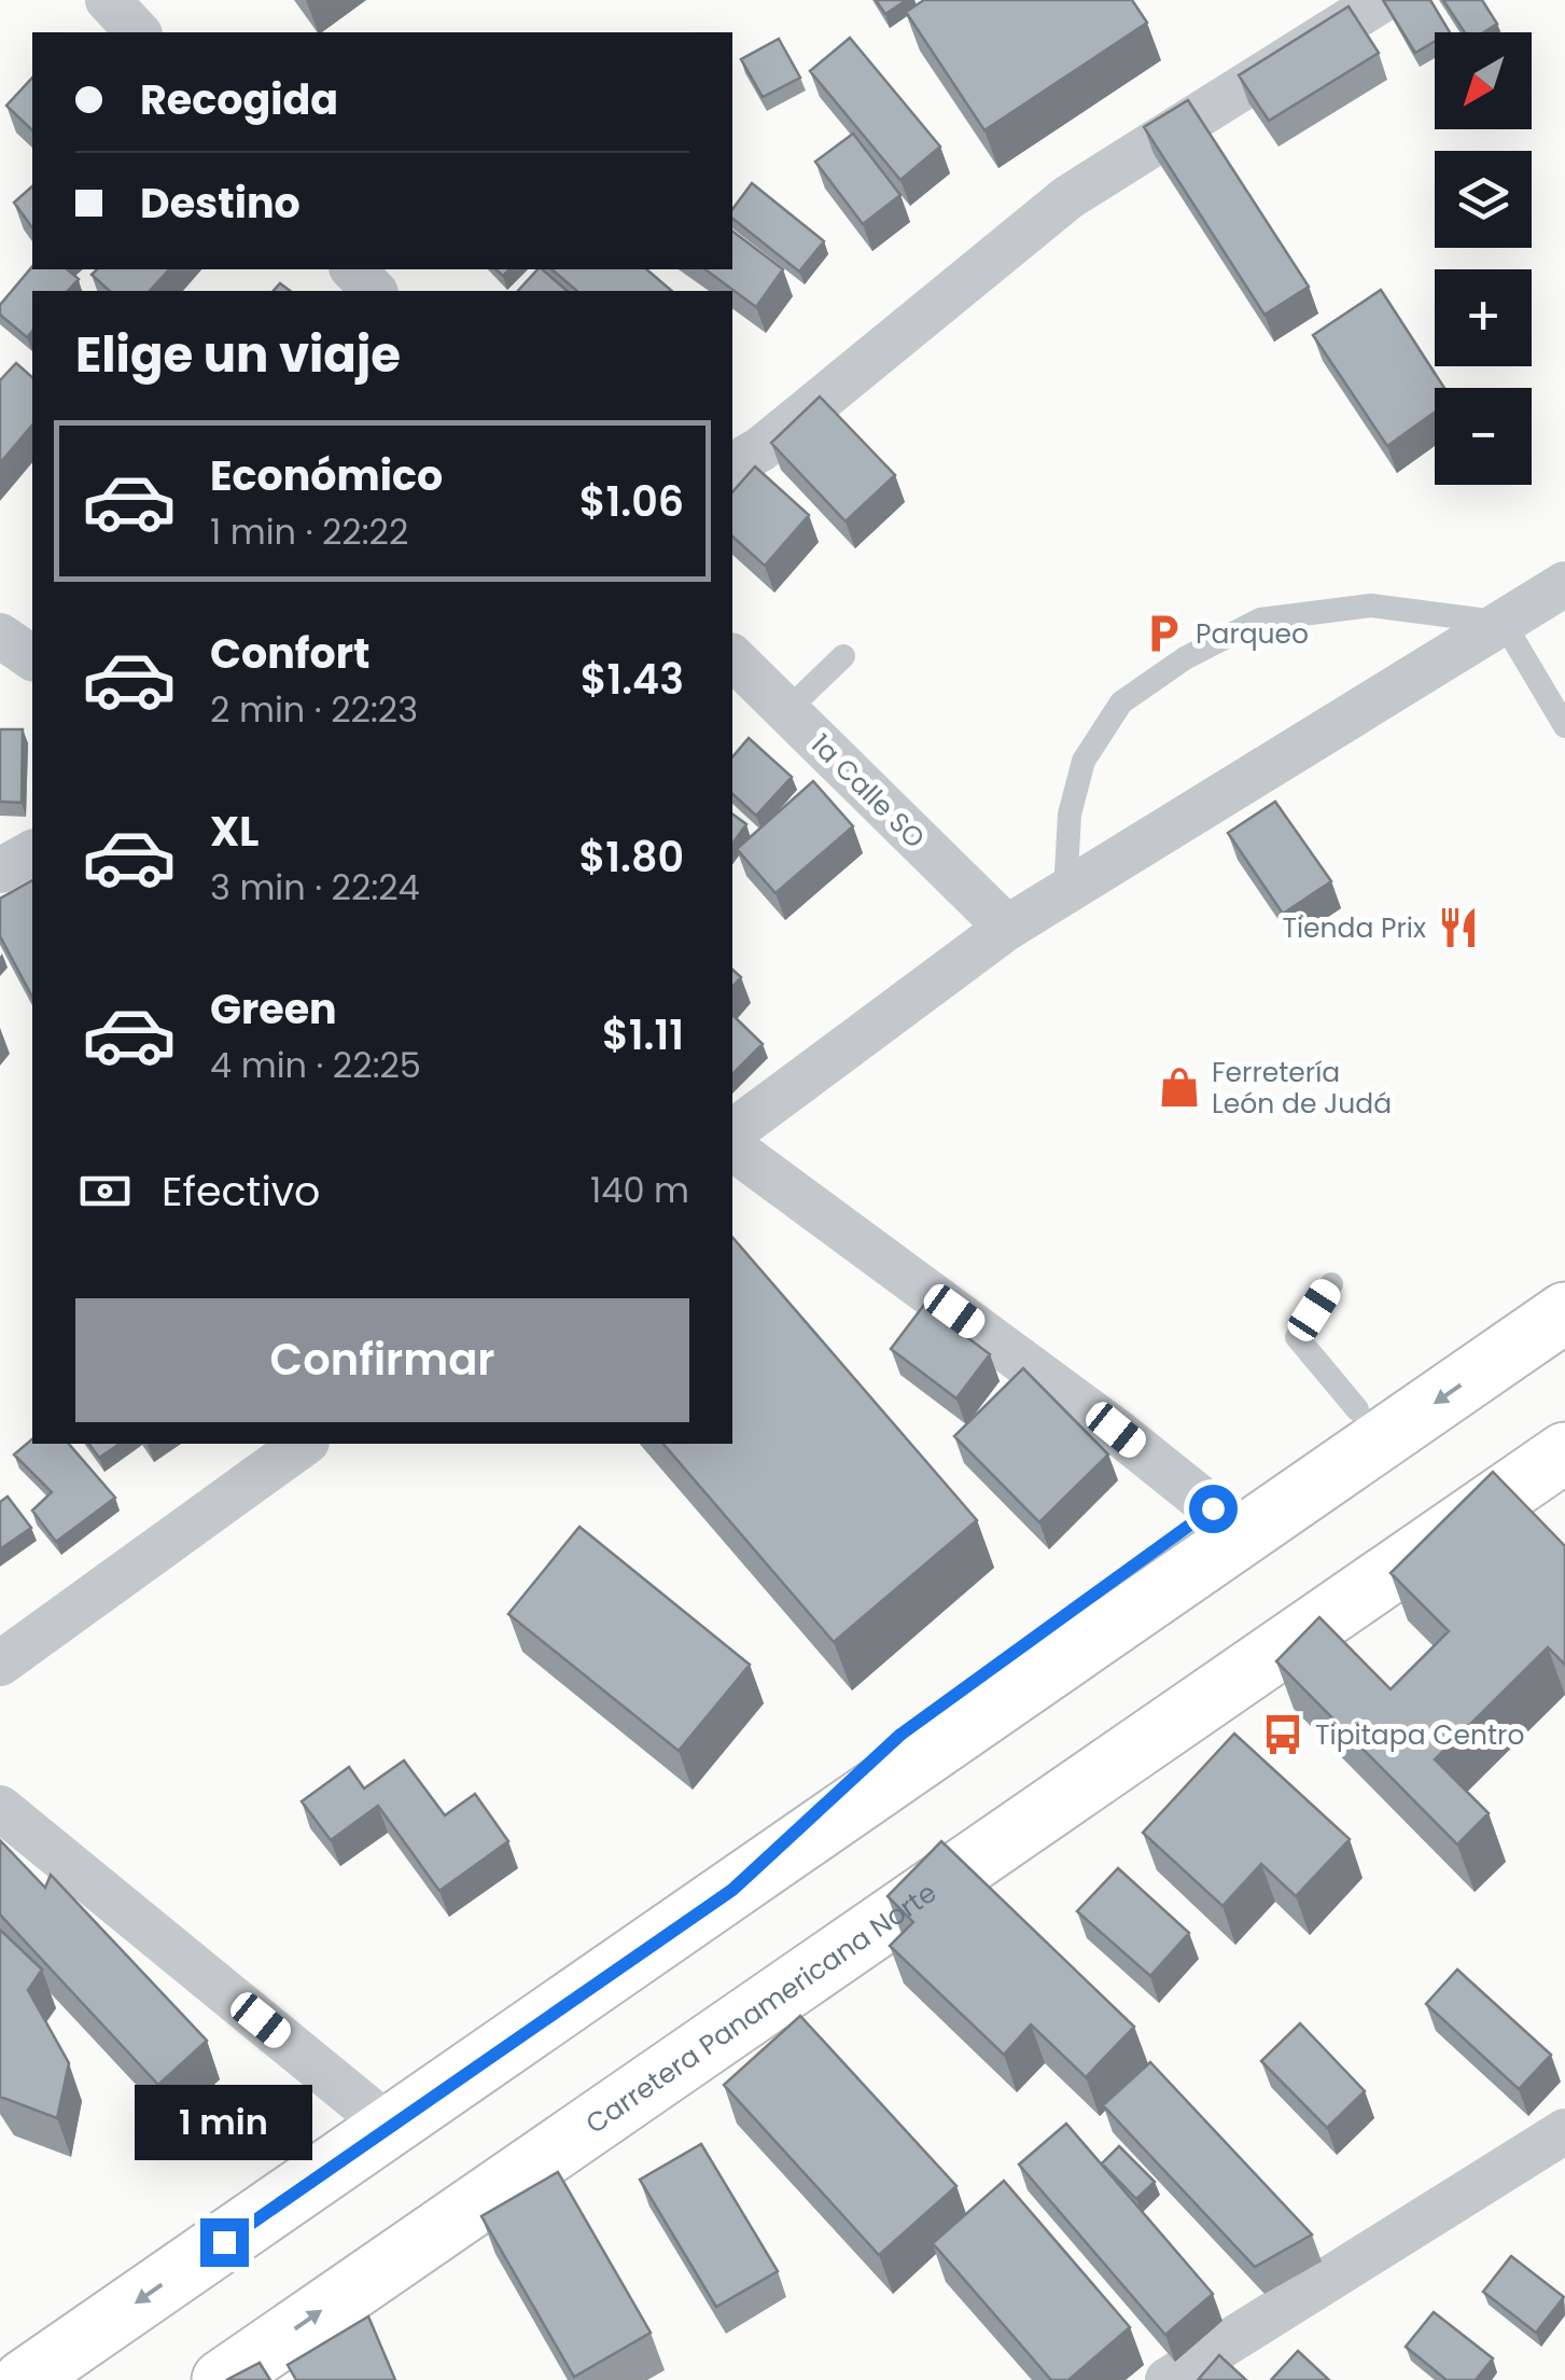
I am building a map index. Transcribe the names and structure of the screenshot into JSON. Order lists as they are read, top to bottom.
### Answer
{
  "streets": {
    "highway": ["Carretera Panamericana Norte"],
    "street": ["1a Calle SO"]
  },
  "places": {
    "parking": ["Parqueo"],
    "restaurant": ["Tienda Prix"],
    "shop": ["Ferretería León de Judá"],
    "bus stop": ["Tipitapa Centro"]
  },
  "north": "bottom left",
  "page": {
    "map_buttons": ["+", "−"],
    "banner": ["Recogida", "Destino"],
    "heading": "Elige un viaje",
    "list": [
      {
        "name": "Económico",
        "note": "1 min · 22:22",
        "value": "$1.06"
      },
      {
        "name": "Confort",
        "note": "2 min · 22:23",
        "value": "$1.43"
      },
      {
        "name": "XL",
        "note": "3 min · 22:24",
        "value": "$1.80"
      },
      {
        "name": "Green",
        "note": "4 min · 22:25",
        "value": "$1.11"
      }
    ],
    "pay": ["Efectivo", "140 m"],
    "buttons": "Confirmar",
    "bubble": "1 min"
  }
}
